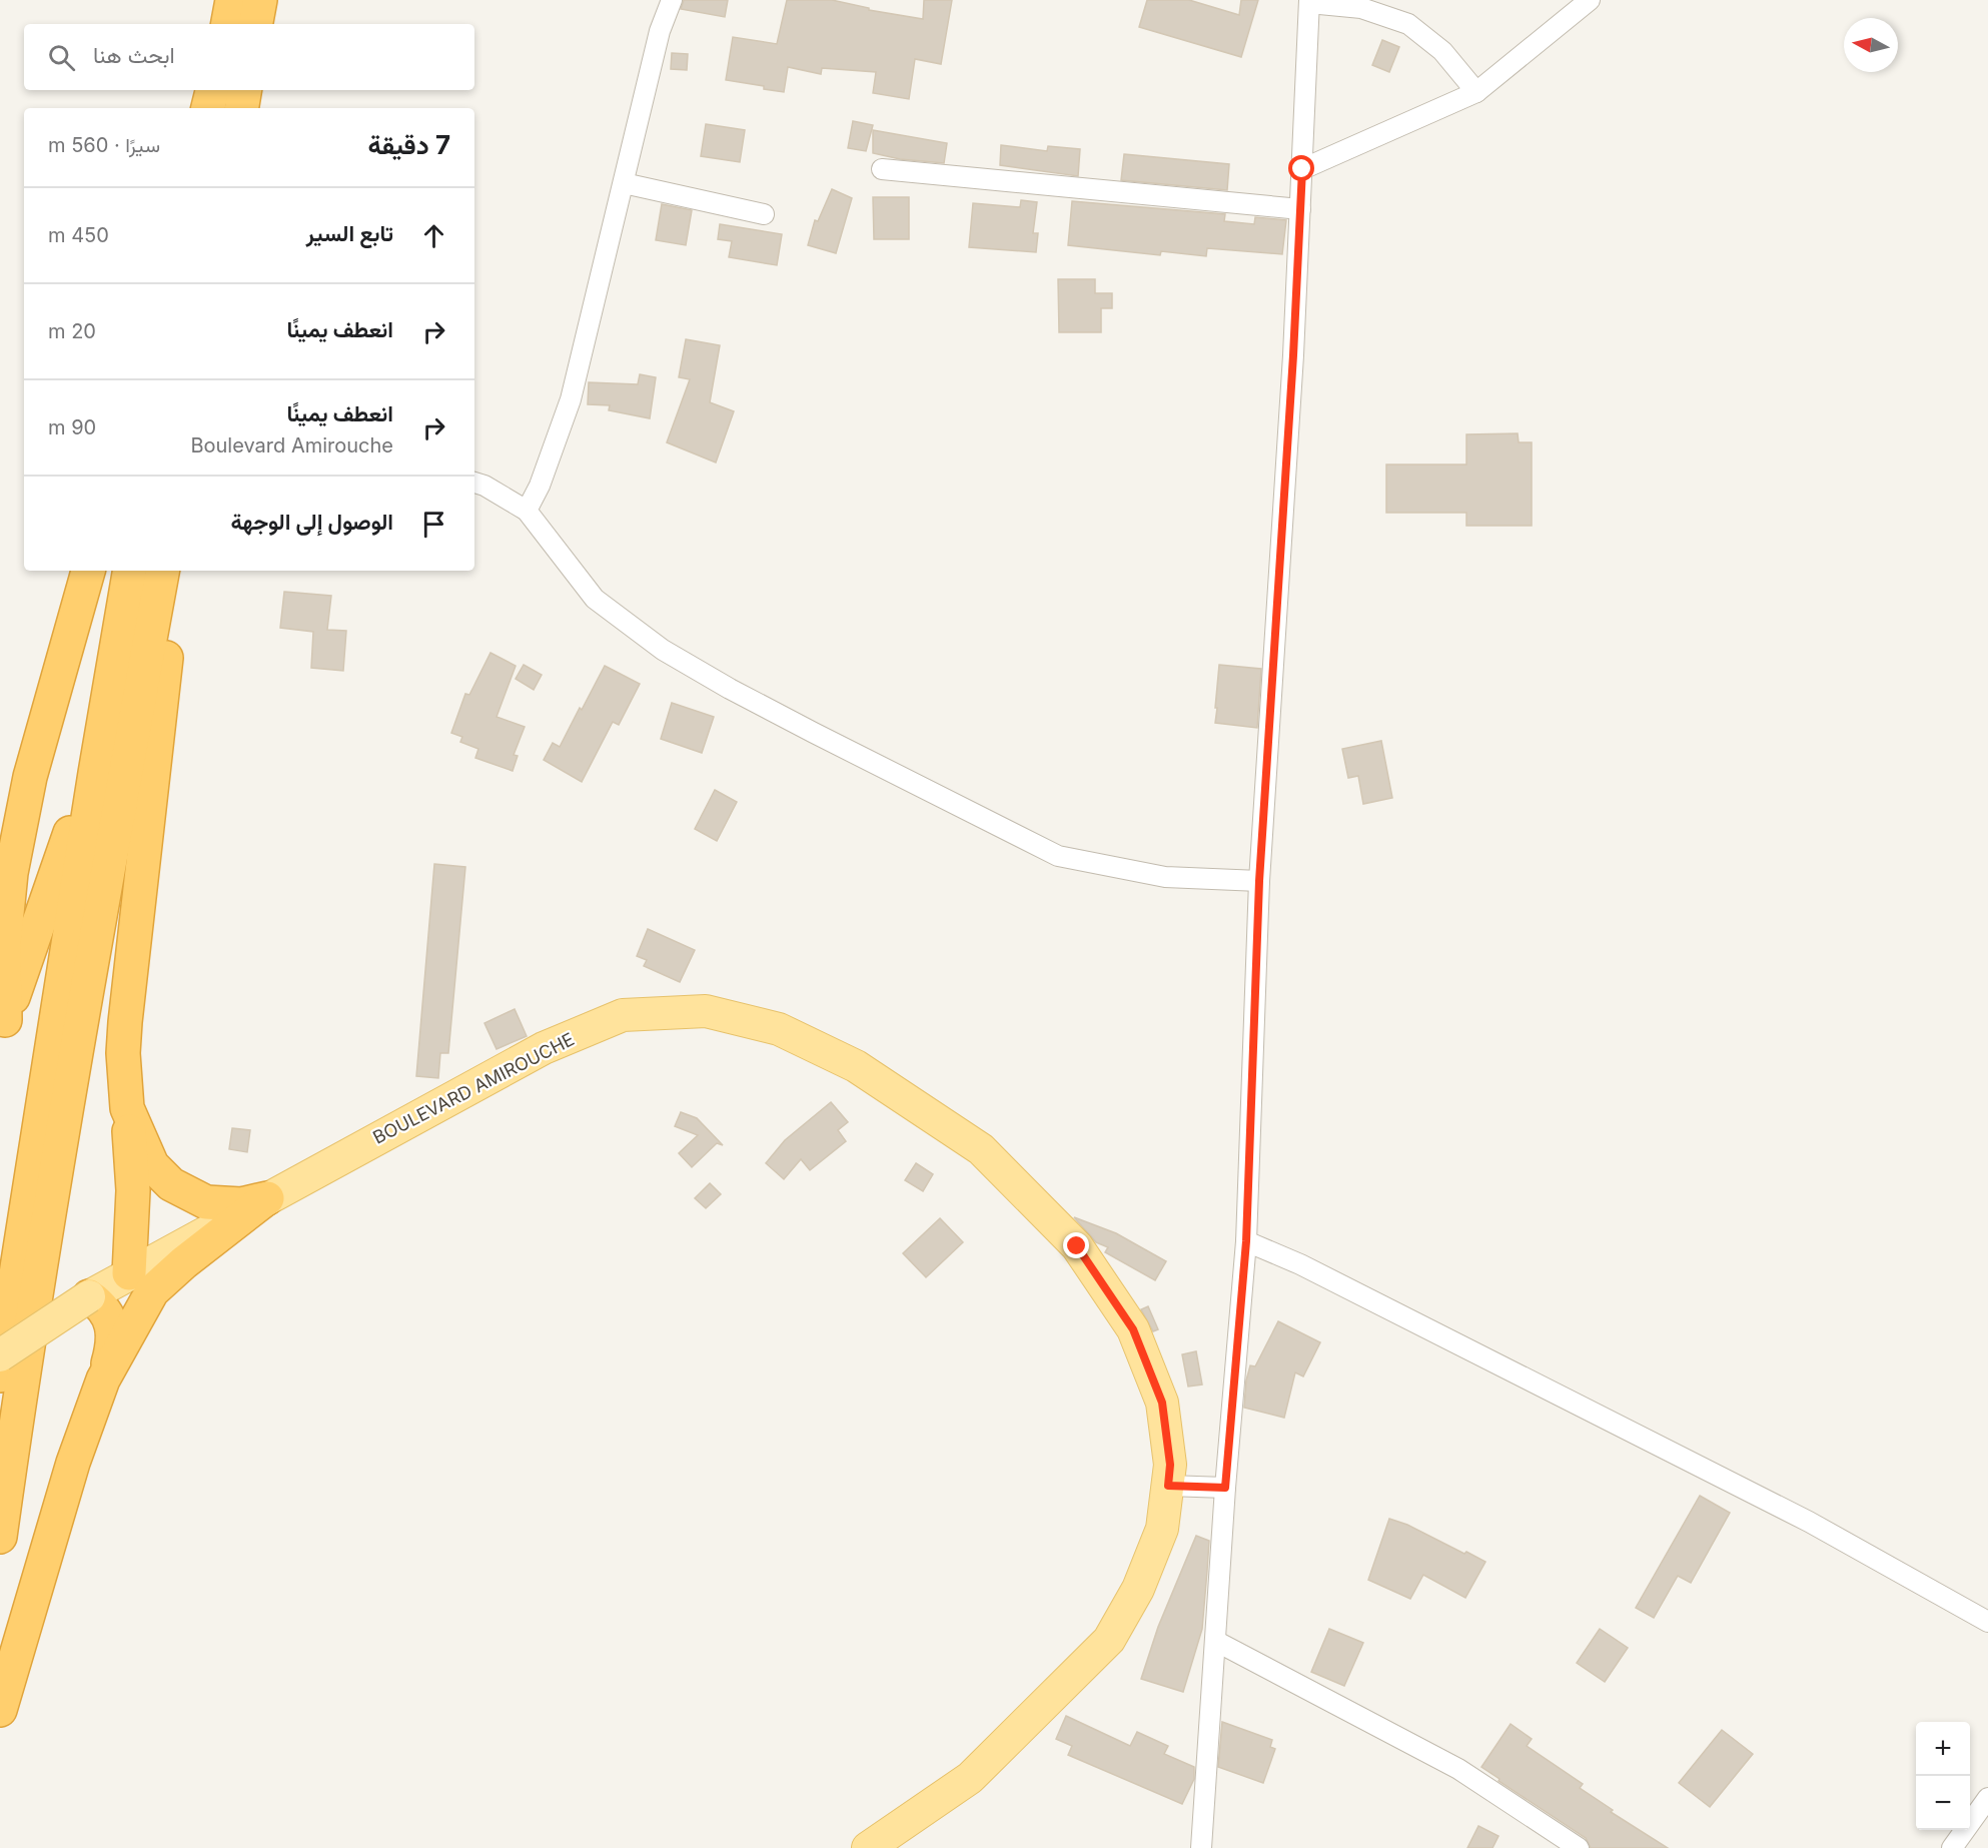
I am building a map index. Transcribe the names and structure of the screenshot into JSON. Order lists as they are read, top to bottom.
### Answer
{
  "streets": {
    "main road": ["BOULEVARD AMIROUCHE"]
  },
  "north": "left",
  "page": {
    "search": "ابحث هنا",
    "heading": ["7 دقيقة", "سيرًا · 560 m"],
    "list": [
      ["تابع السير", "450 m"],
      ["انعطف يمينًا", "20 m"],
      ["انعطف يمينًا", "Boulevard Amirouche", "90 m"],
      "الوصول إلى الوجهة"
    ],
    "map_buttons": ["+", "−"]
  }
}
